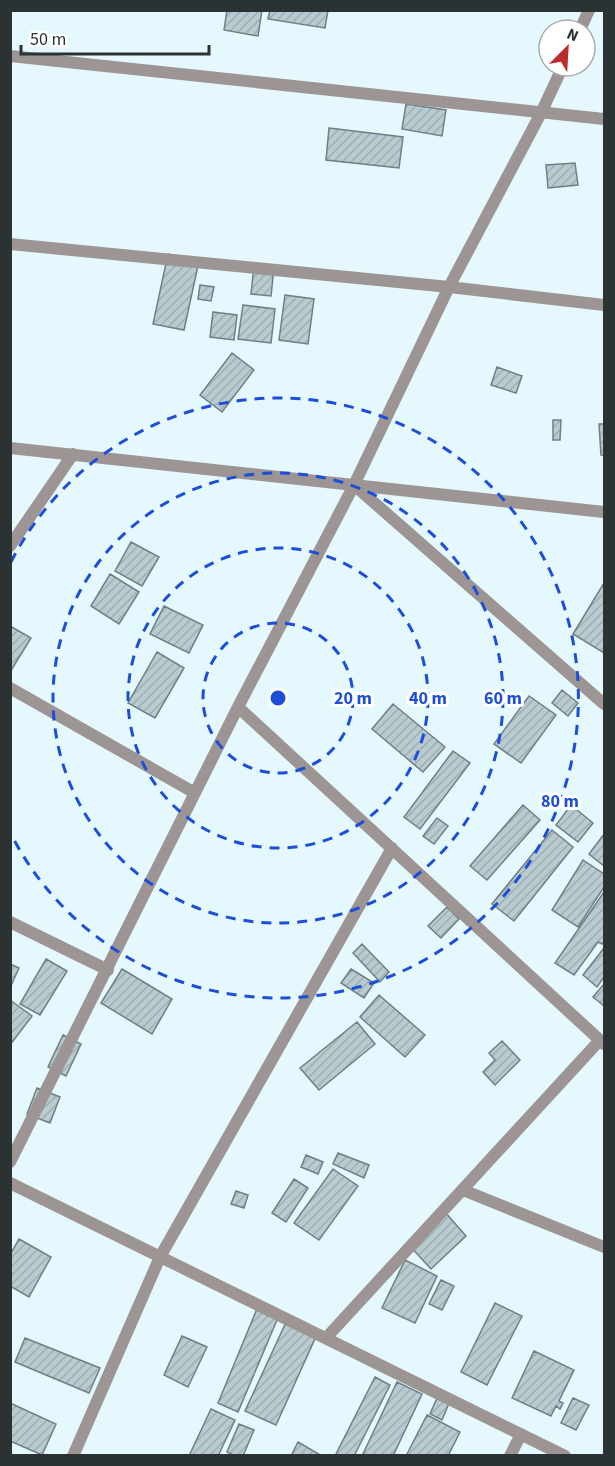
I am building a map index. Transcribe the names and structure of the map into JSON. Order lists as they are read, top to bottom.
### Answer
{
  "scale_bar": "50 m",
  "north": "top right",
  "rings": [
    "20 m",
    "40 m",
    "60 m",
    "80 m"
  ]
}
